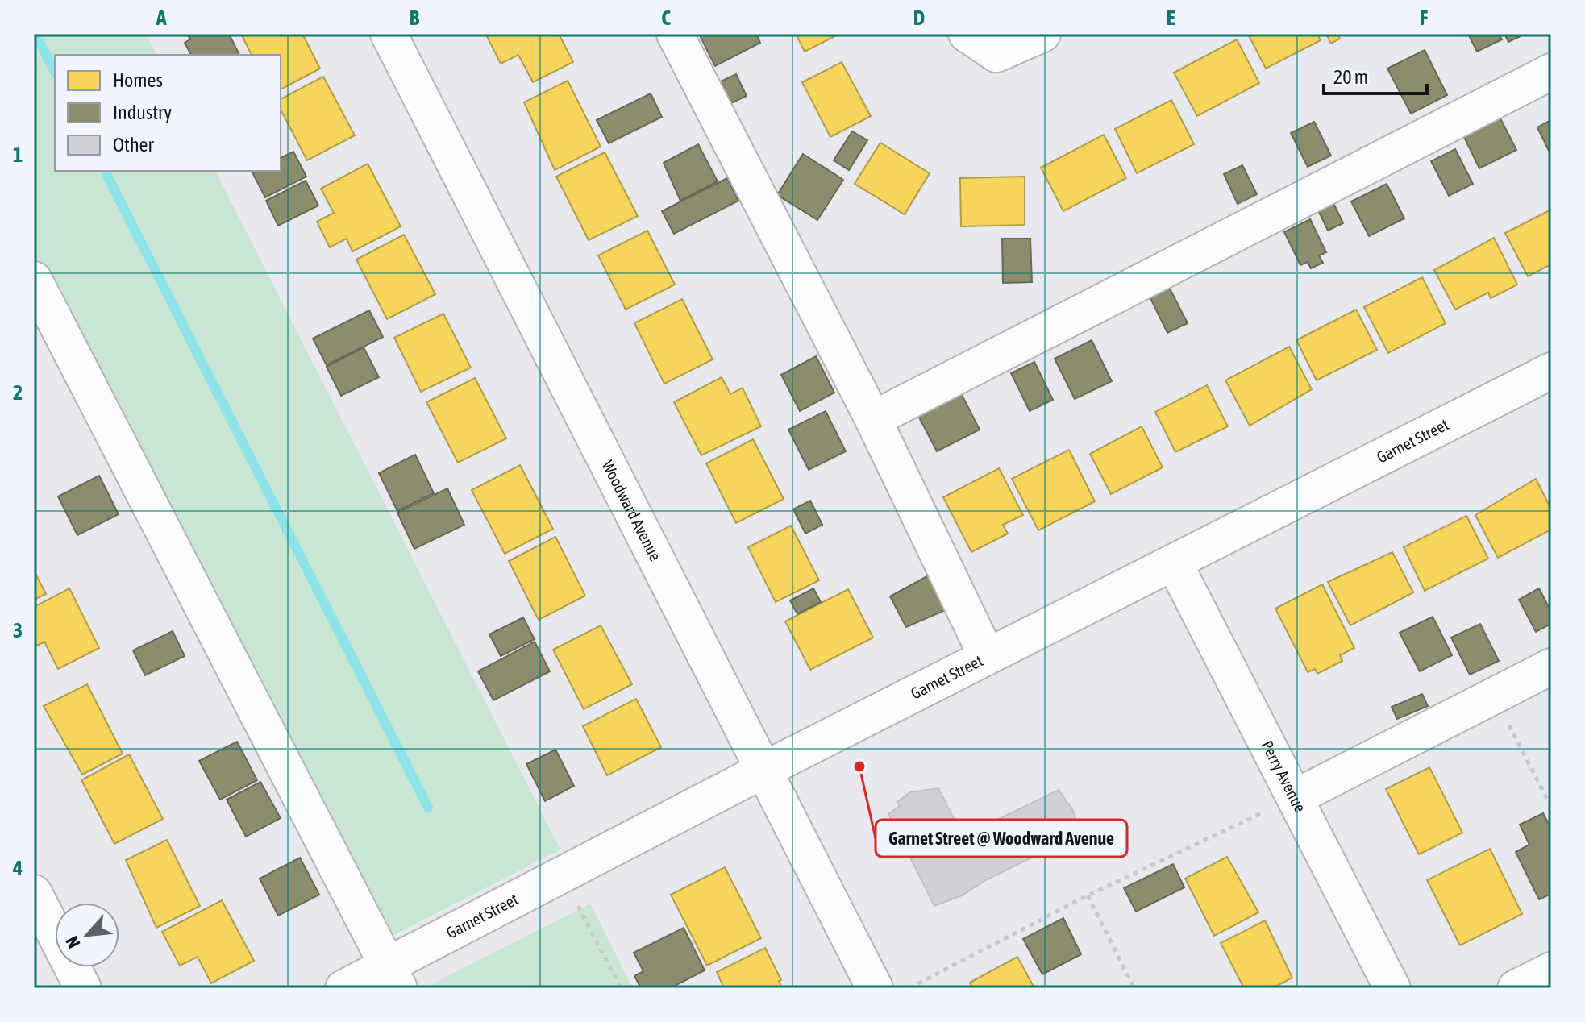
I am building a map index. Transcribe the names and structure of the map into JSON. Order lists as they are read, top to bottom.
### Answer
{
  "streets": {
    "street": ["Garnet Street", "Woodward Avenue", "Perry Avenue"]
  },
  "crossings": [
    ["Garnet Street", "Woodward Avenue"],
    ["Garnet Street", "Perry Avenue"]
  ],
  "places": ["Garnet Street @ Woodward Avenue"],
  "legend": ["Homes", "Industry", "Other"],
  "scale_bar": "20 m",
  "north": "bottom left",
  "grid": {
    "columns": [
      "A",
      "B",
      "C",
      "D",
      "E",
      "F"
    ],
    "rows": [
      "1",
      "2",
      "3",
      "4"
    ]
  }
}
